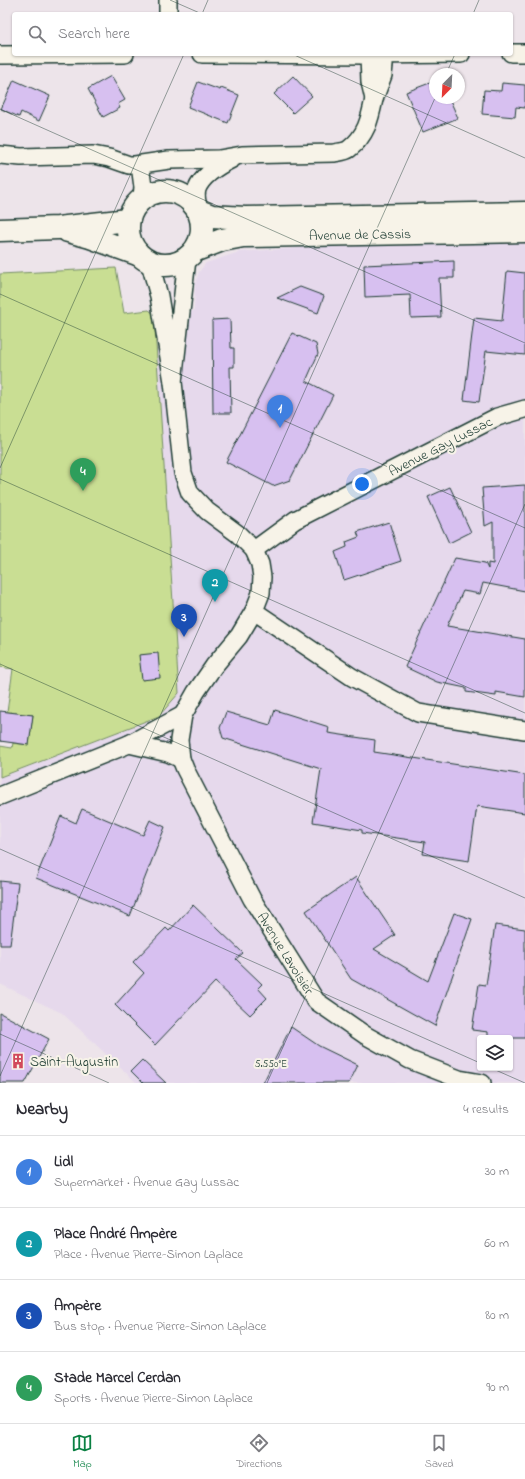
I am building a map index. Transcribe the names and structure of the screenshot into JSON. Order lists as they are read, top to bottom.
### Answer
{
  "streets": {
    "main road": ["Avenue de Cassis"],
    "street": ["Avenue Gay Lussac", "Avenue Lavoisier"]
  },
  "crossings": [
    ["Avenue Gay Lussac", "Avenue Lavoisier"]
  ],
  "places": {
    "building": ["Saint-Augustin"]
  },
  "north": "bottom left",
  "page": {
    "search": "Search here",
    "pins": [
      "1",
      "4",
      "2",
      "3"
    ],
    "heading": ["Nearby", "4 results"],
    "list": [
      {
        "mark": "1",
        "name": "Lidl",
        "note": "Supermarket · Avenue Gay Lussac",
        "value": "30 m"
      },
      {
        "mark": "2",
        "name": "Place André Ampère",
        "note": "Place · Avenue Pierre-Simon Laplace",
        "value": "60 m"
      },
      {
        "mark": "3",
        "name": "Ampère",
        "note": "Bus stop · Avenue Pierre-Simon Laplace",
        "value": "80 m"
      },
      {
        "mark": "4",
        "name": "Stade Marcel Cerdan",
        "note": "Sports · Avenue Pierre-Simon Laplace",
        "value": "90 m"
      }
    ],
    "nav": ["Map", "Directions", "Saved"]
  },
  "coordinates": ["5.550°E"]
}
